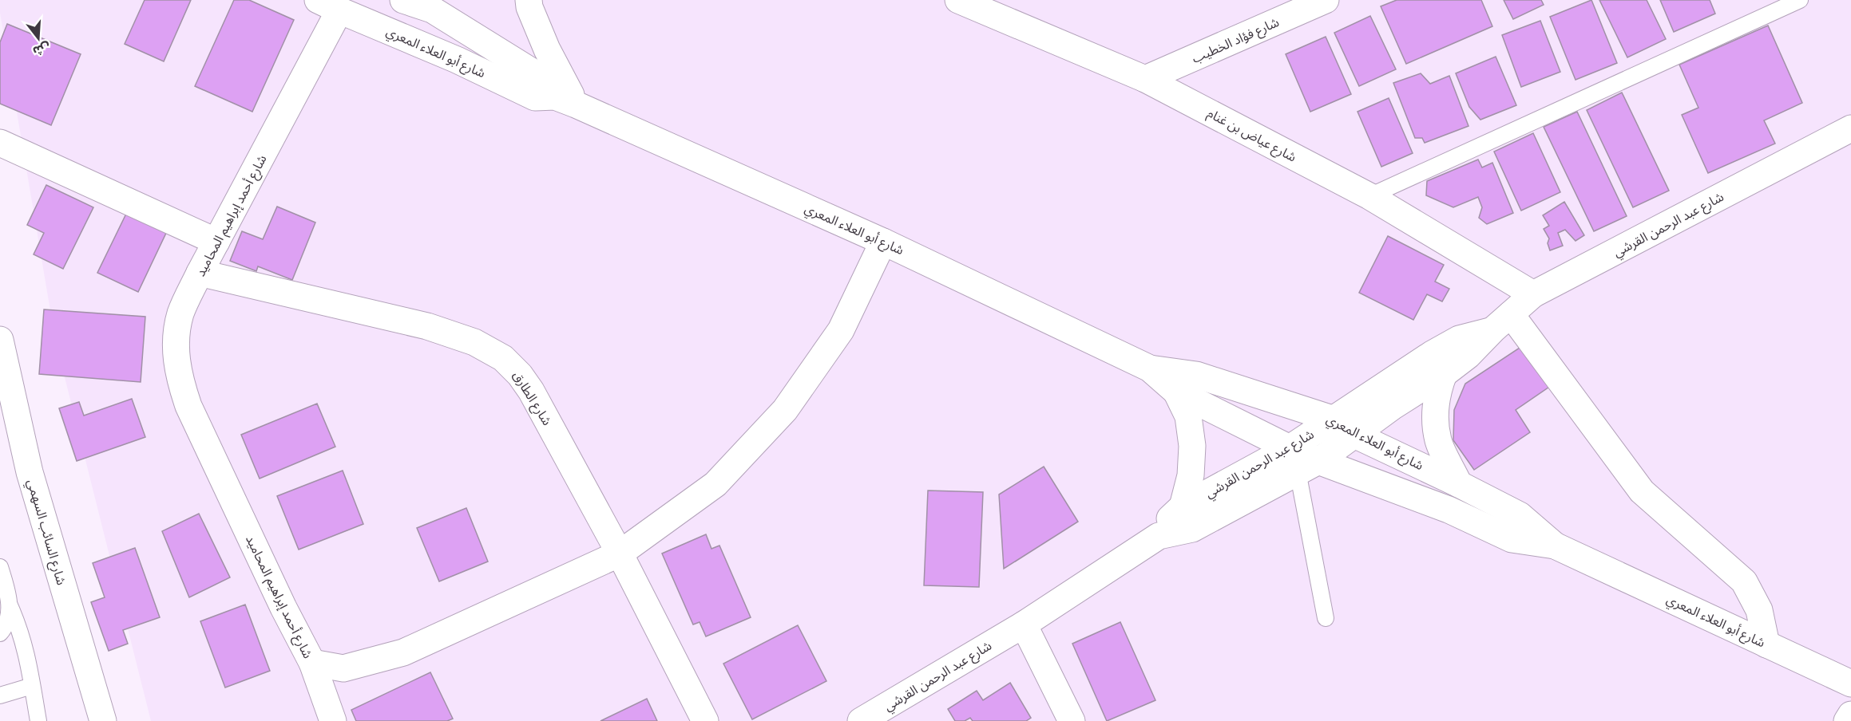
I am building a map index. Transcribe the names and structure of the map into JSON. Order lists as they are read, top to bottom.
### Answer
{
  "streets": {
    "street": [
      "شارع فؤاد الخطيب",
      "شارع أبو العلاء المعري",
      "شارع عياض بن غنام",
      "شارع أحمد إبراهيم المحاميد",
      "شارع عبد الرحمن القرشي",
      "شارع الطارق",
      "شارع السائب السهمي"
    ]
  },
  "crossings": [
    ["شارع فؤاد الخطيب", "شارع عياض بن غنام"],
    ["شارع أبو العلاء المعري", "شارع أحمد إبراهيم المحاميد"],
    ["شارع أبو العلاء المعري", "شارع عبد الرحمن القرشي"],
    ["شارع عياض بن غنام", "شارع عبد الرحمن القرشي"],
    ["شارع أحمد إبراهيم المحاميد", "شارع الطارق"]
  ],
  "north": "bottom"
}
